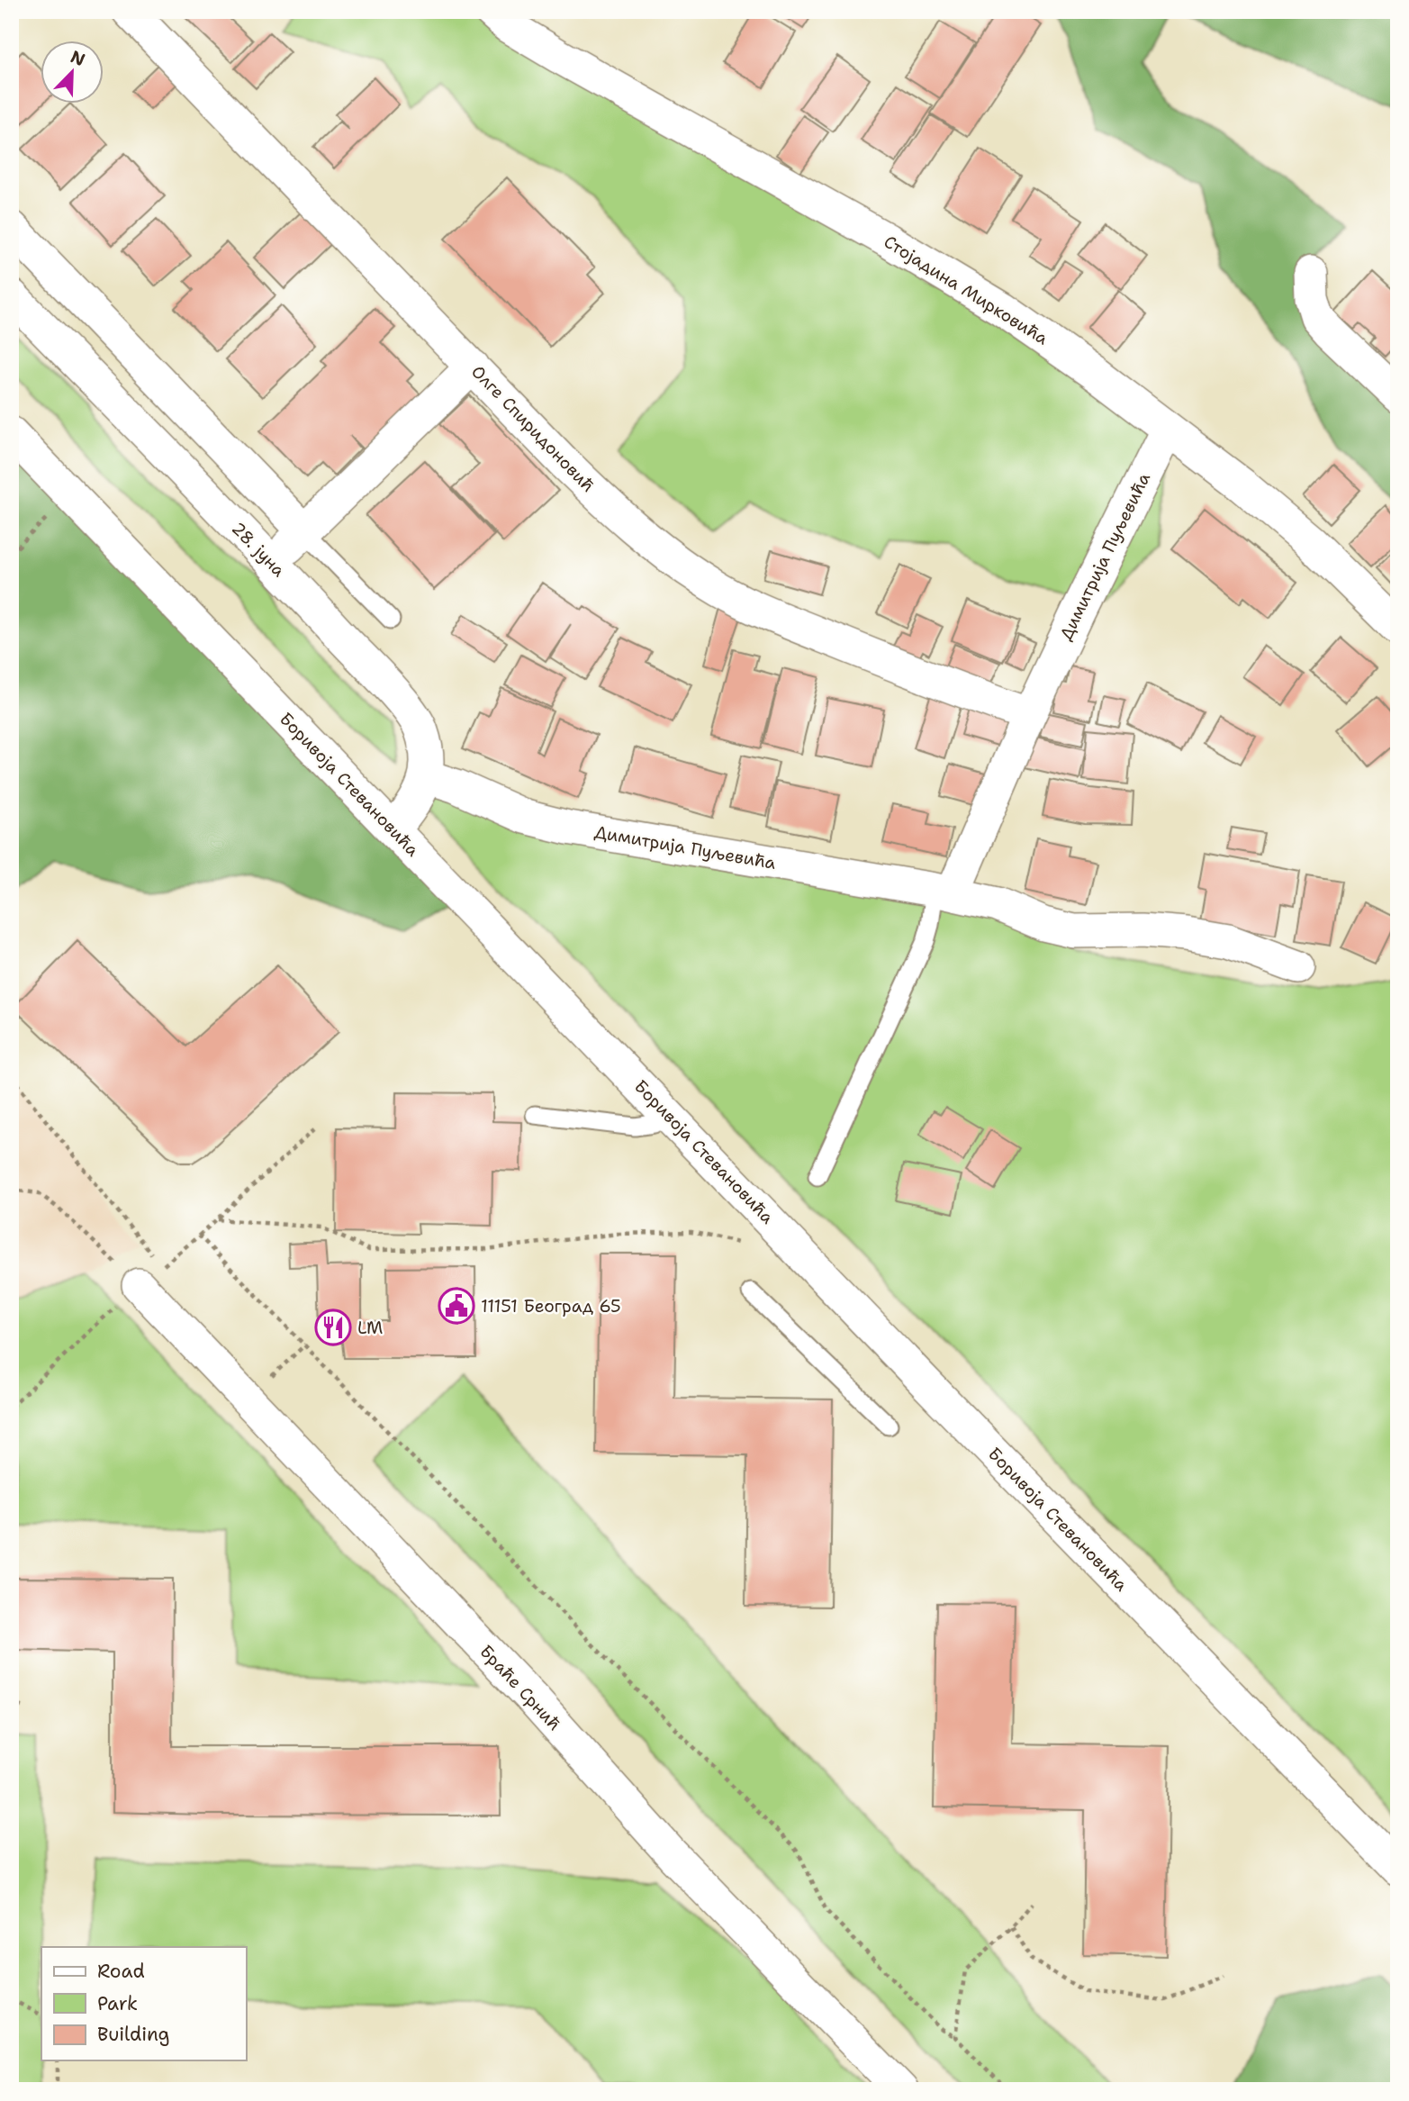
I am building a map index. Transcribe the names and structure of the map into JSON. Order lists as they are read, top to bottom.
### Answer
{
  "streets": {
    "street": [
      "Стојадина Мирковића",
      "Олге Спиридоновић",
      "28. јуна",
      "Димитрија Пуљевића",
      "Боривоја Стевановића",
      "Браће Срнић"
    ]
  },
  "crossings": [
    ["Стојадина Мирковића", "Димитрија Пуљевића"],
    ["Олге Спиридоновић", "Димитрија Пуљевића"],
    ["28. јуна", "Димитрија Пуљевића"],
    ["28. јуна", "Боривоја Стевановића"]
  ],
  "places": {
    "public building": ["11151 Београд 65"],
    "restaurant": ["LM"]
  },
  "legend": ["Road", "Park", "Building"],
  "north": "top right"
}
